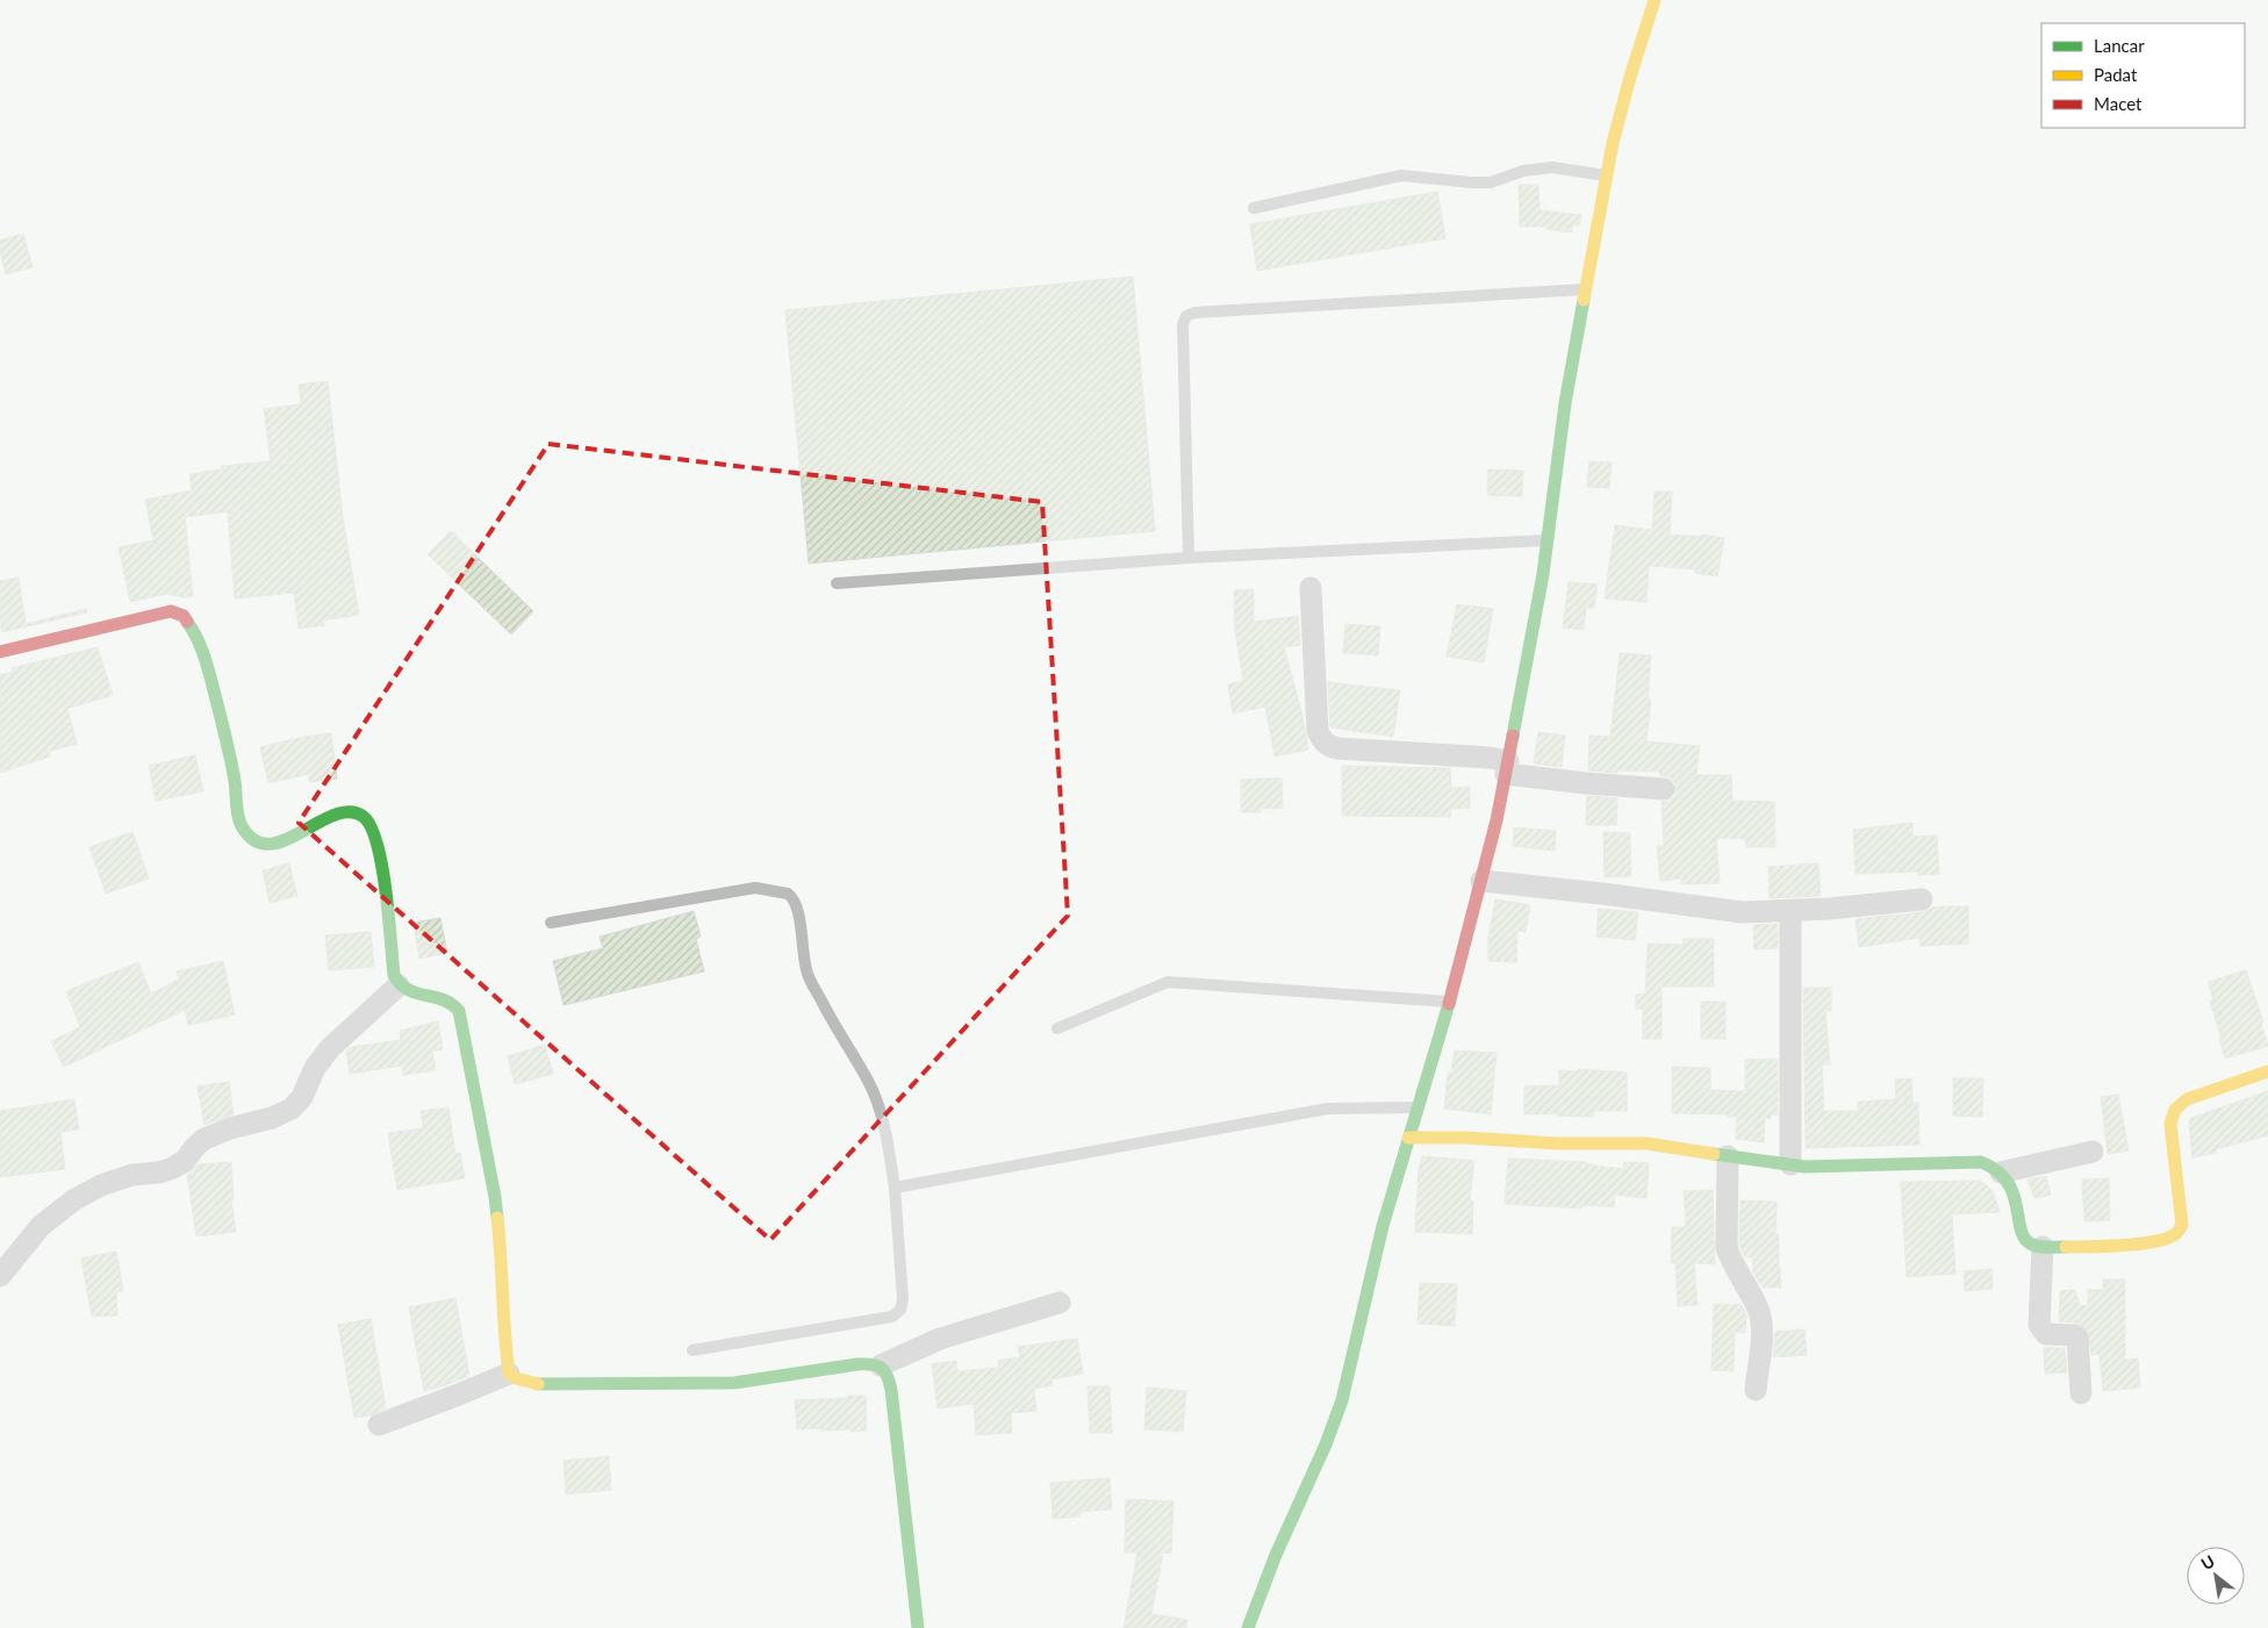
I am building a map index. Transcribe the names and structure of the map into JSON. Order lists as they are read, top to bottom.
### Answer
{
  "legend": ["Lancar", "Padat", "Macet"],
  "north": "top left"
}
